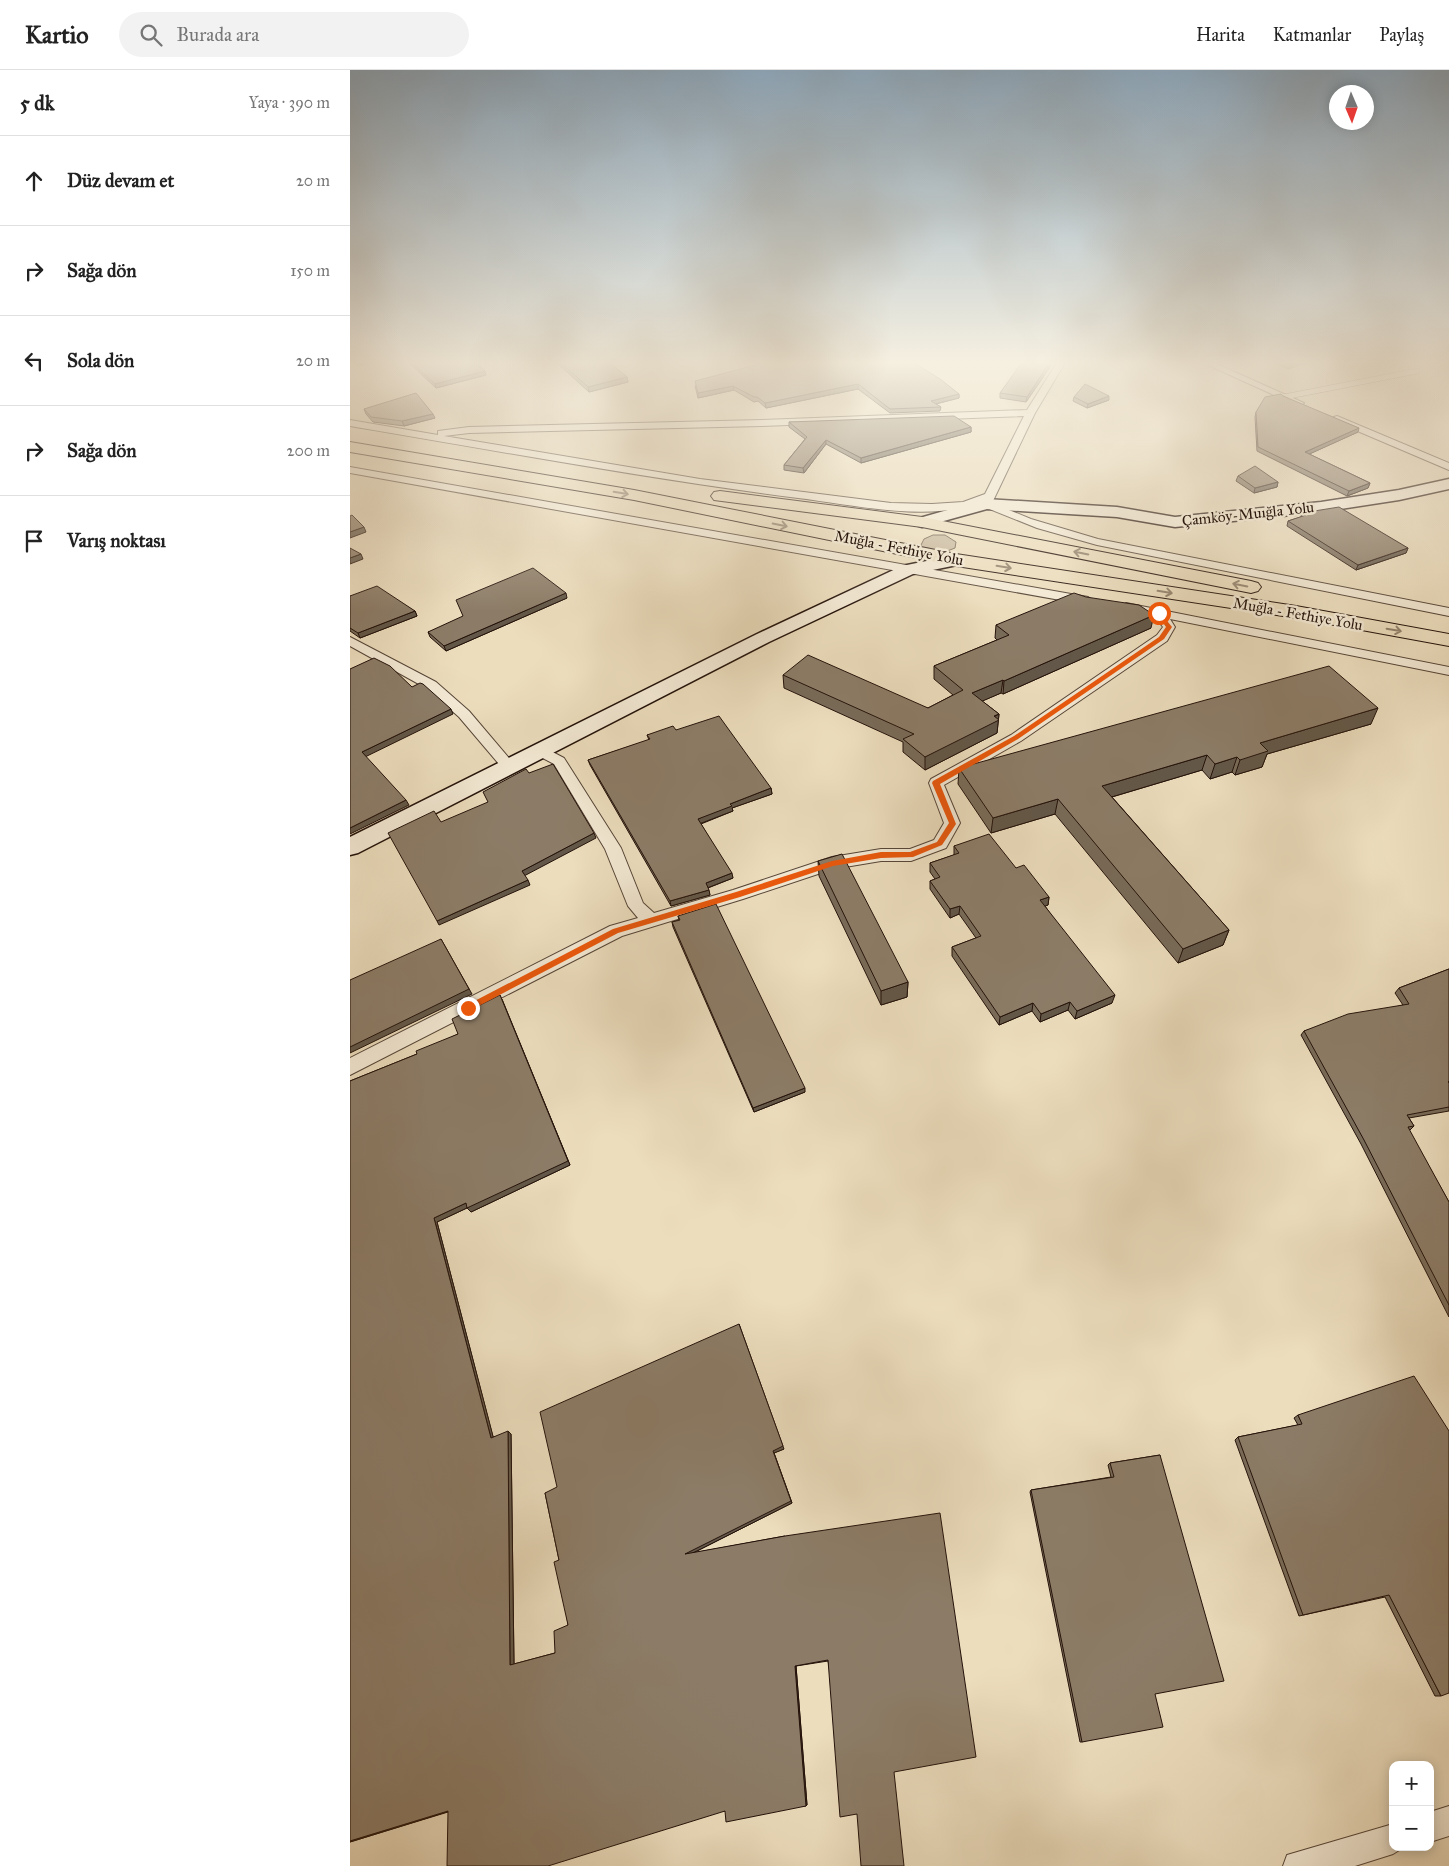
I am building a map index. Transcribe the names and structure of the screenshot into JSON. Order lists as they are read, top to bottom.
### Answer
{
  "streets": {
    "highway": ["Muğla - Fethiye Yolu"],
    "street": ["Çamköy-Muığla Yolu"]
  },
  "crossings": [
    ["Çamköy-Muığla Yolu", "Muğla - Fethiye Yolu"]
  ],
  "north": "bottom",
  "page": {
    "header": "Kartio",
    "search": "Burada ara",
    "nav": ["Harita", "Katmanlar", "Paylaş"],
    "heading": ["5 dk", "Yaya · 390 m"],
    "list": [
      ["Düz devam et", "20 m"],
      ["Sağa dön", "150 m"],
      ["Sola dön", "20 m"],
      ["Sağa dön", "200 m"],
      "Varış noktası"
    ],
    "map_buttons": ["+", "−"]
  }
}
